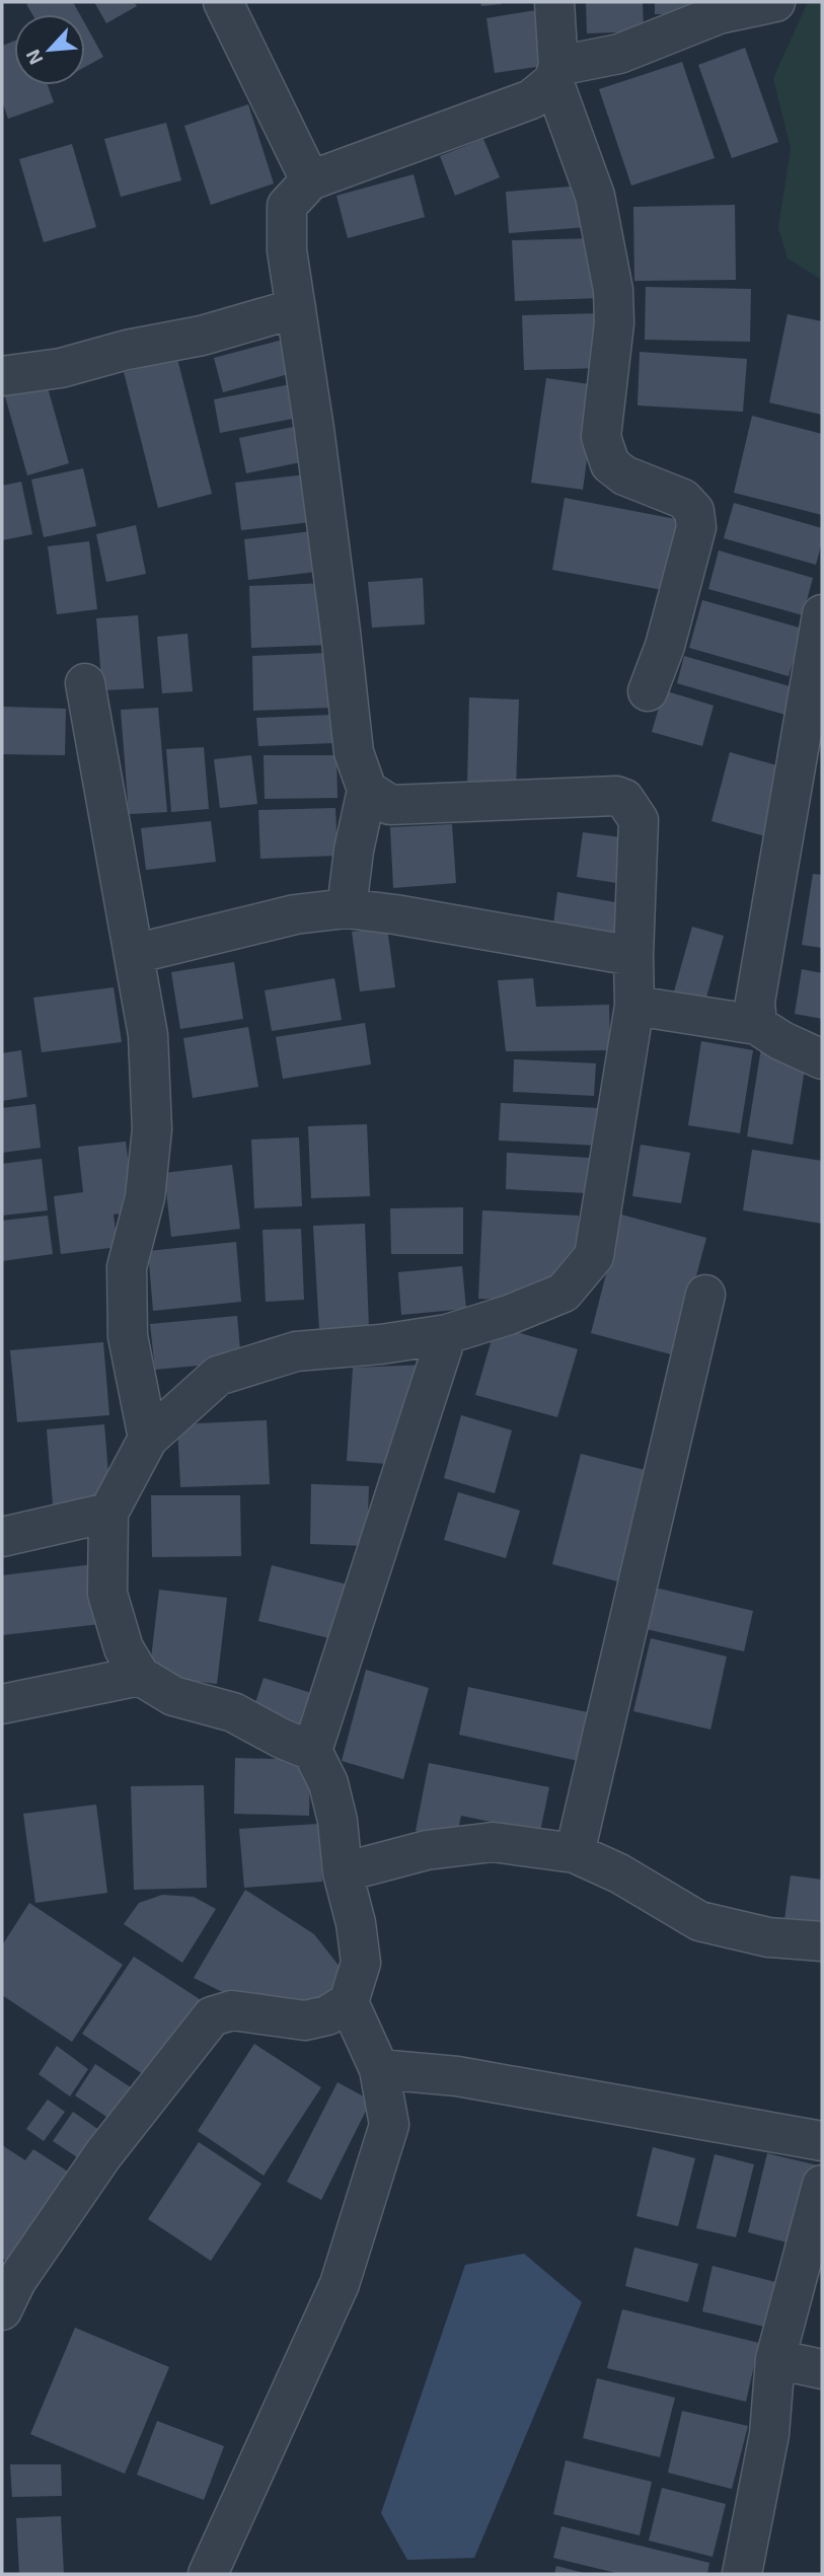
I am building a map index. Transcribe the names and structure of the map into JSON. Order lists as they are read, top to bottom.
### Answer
{
  "north": "bottom left"
}
